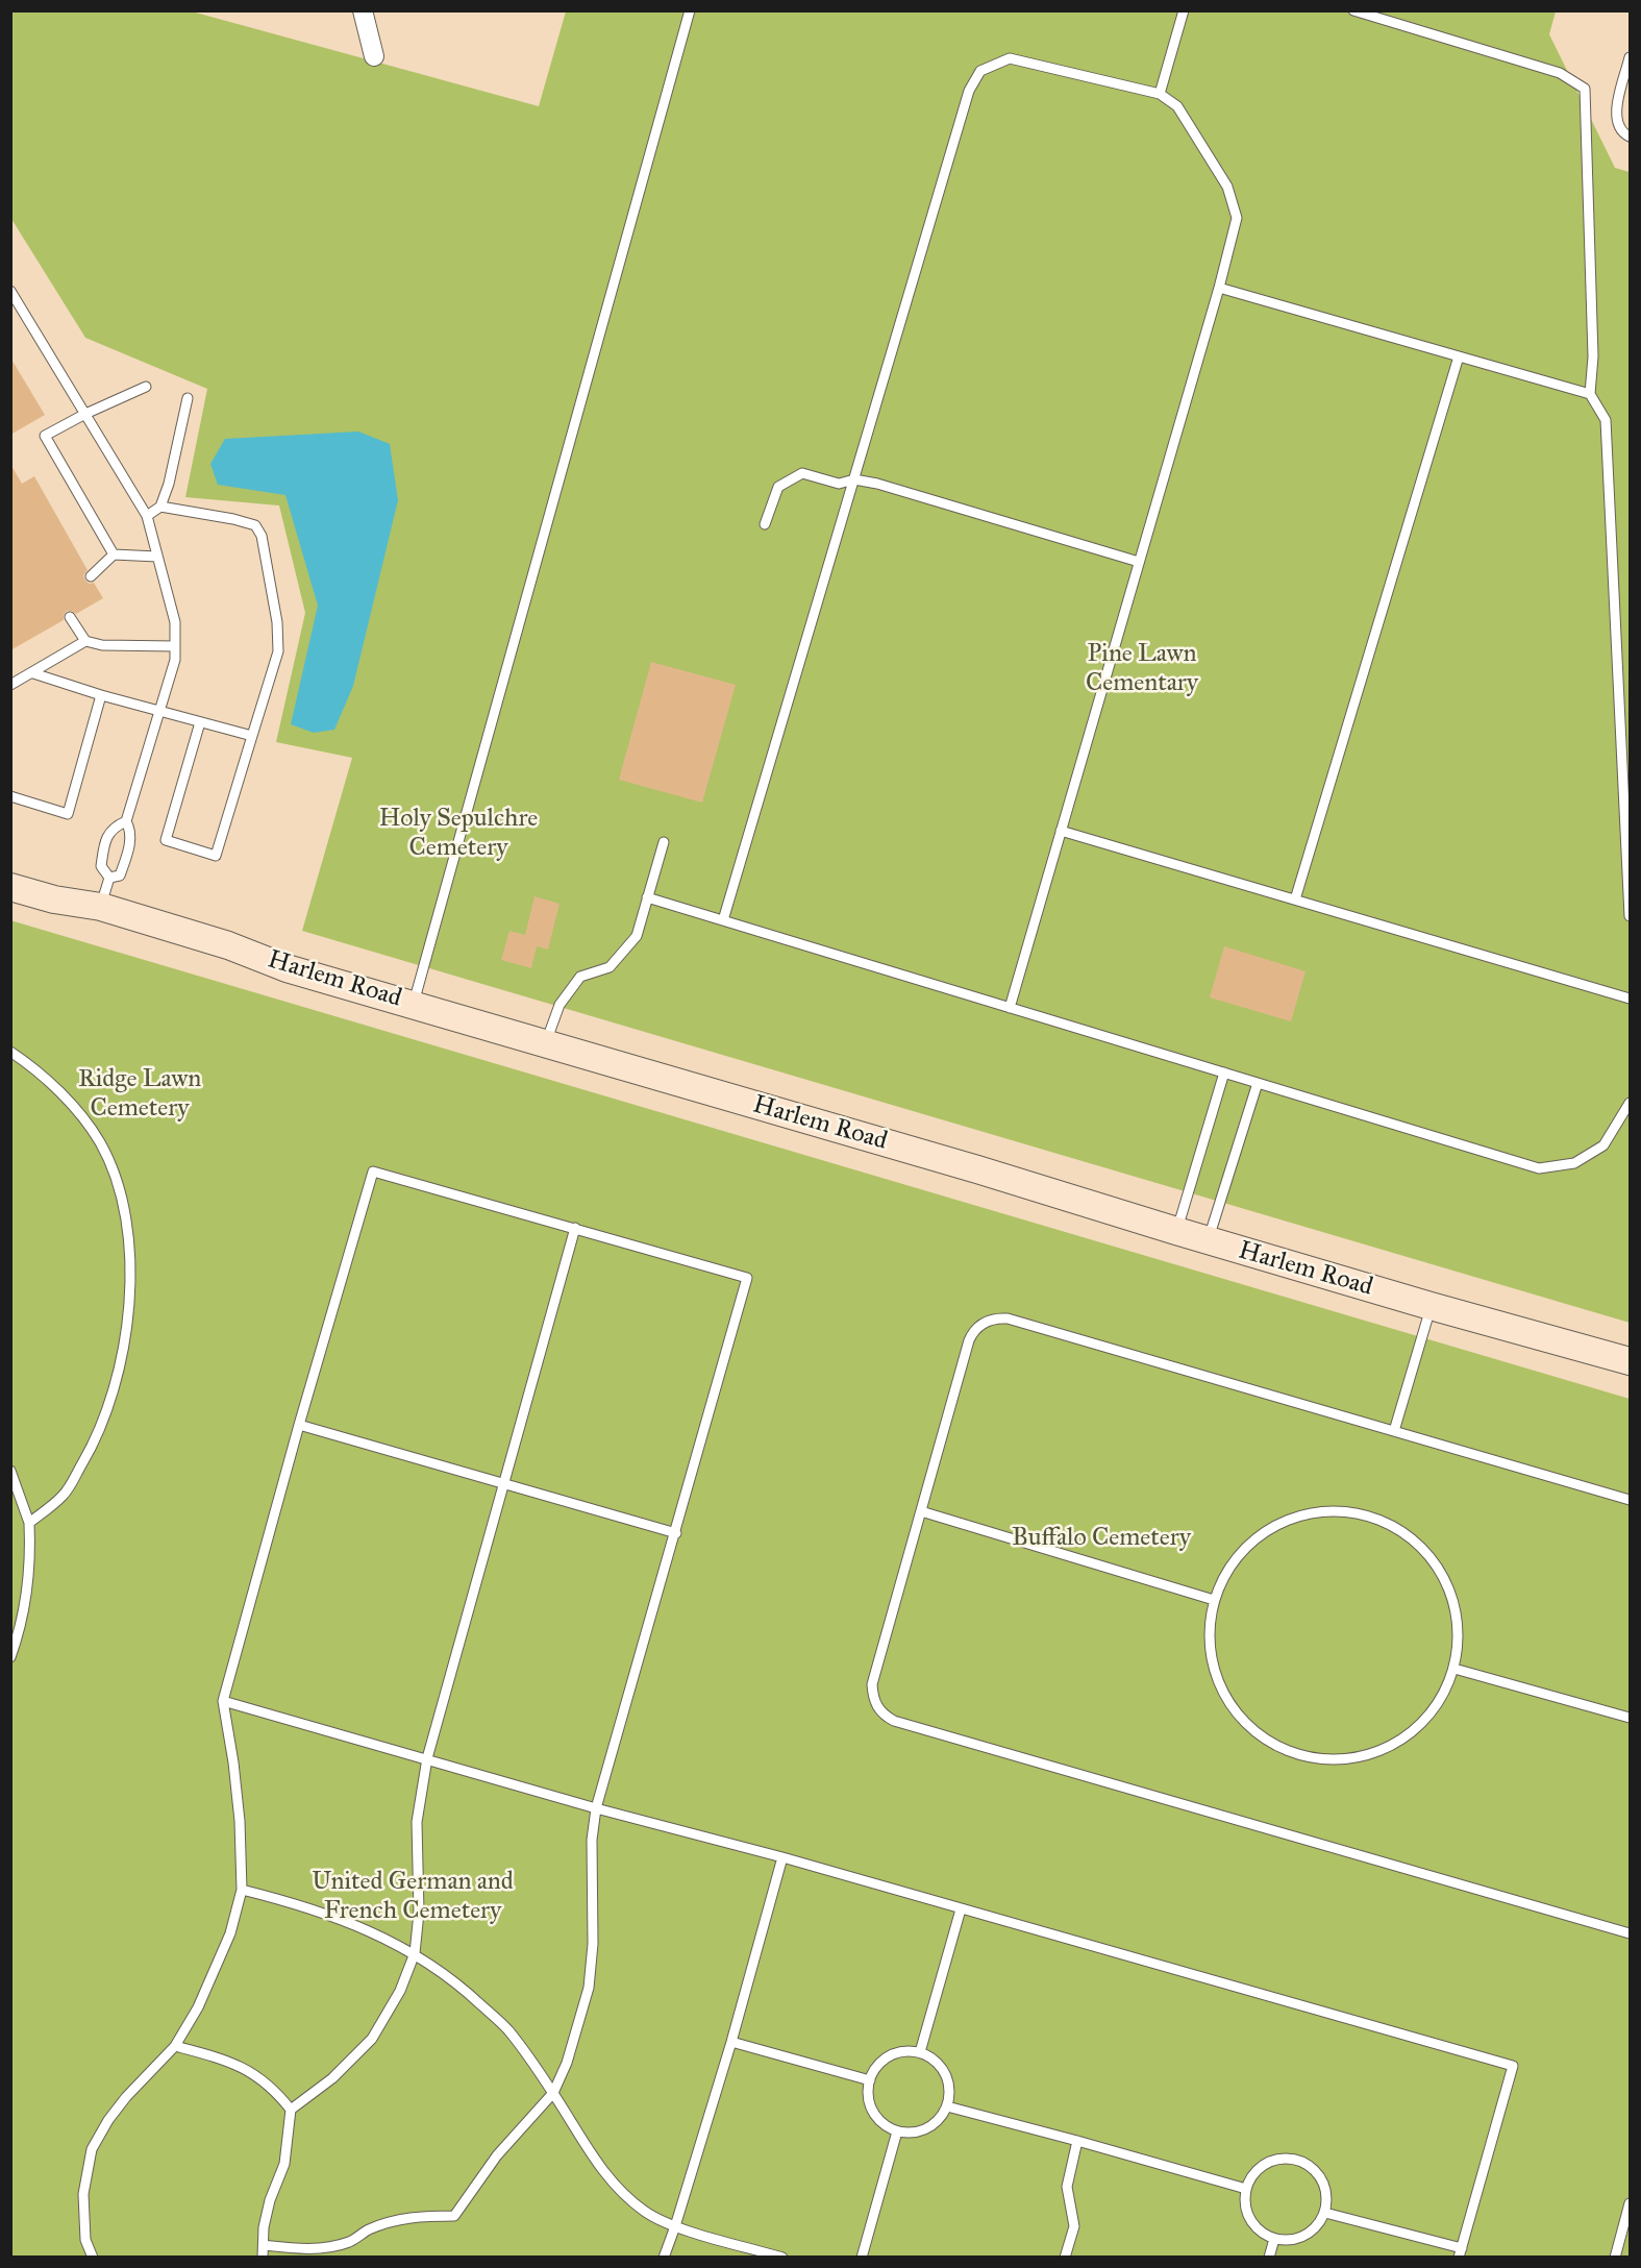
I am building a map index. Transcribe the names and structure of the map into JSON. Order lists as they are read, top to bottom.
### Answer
{
  "streets": {
    "main road": ["Harlem Road"]
  },
  "parks": [
    "Pine Lawn Cementary",
    "Holy Sepulchre Cemetery",
    "Ridge Lawn Cemetery",
    "Buffalo Cemetery",
    "United German and French Cemetery"
  ]
}
